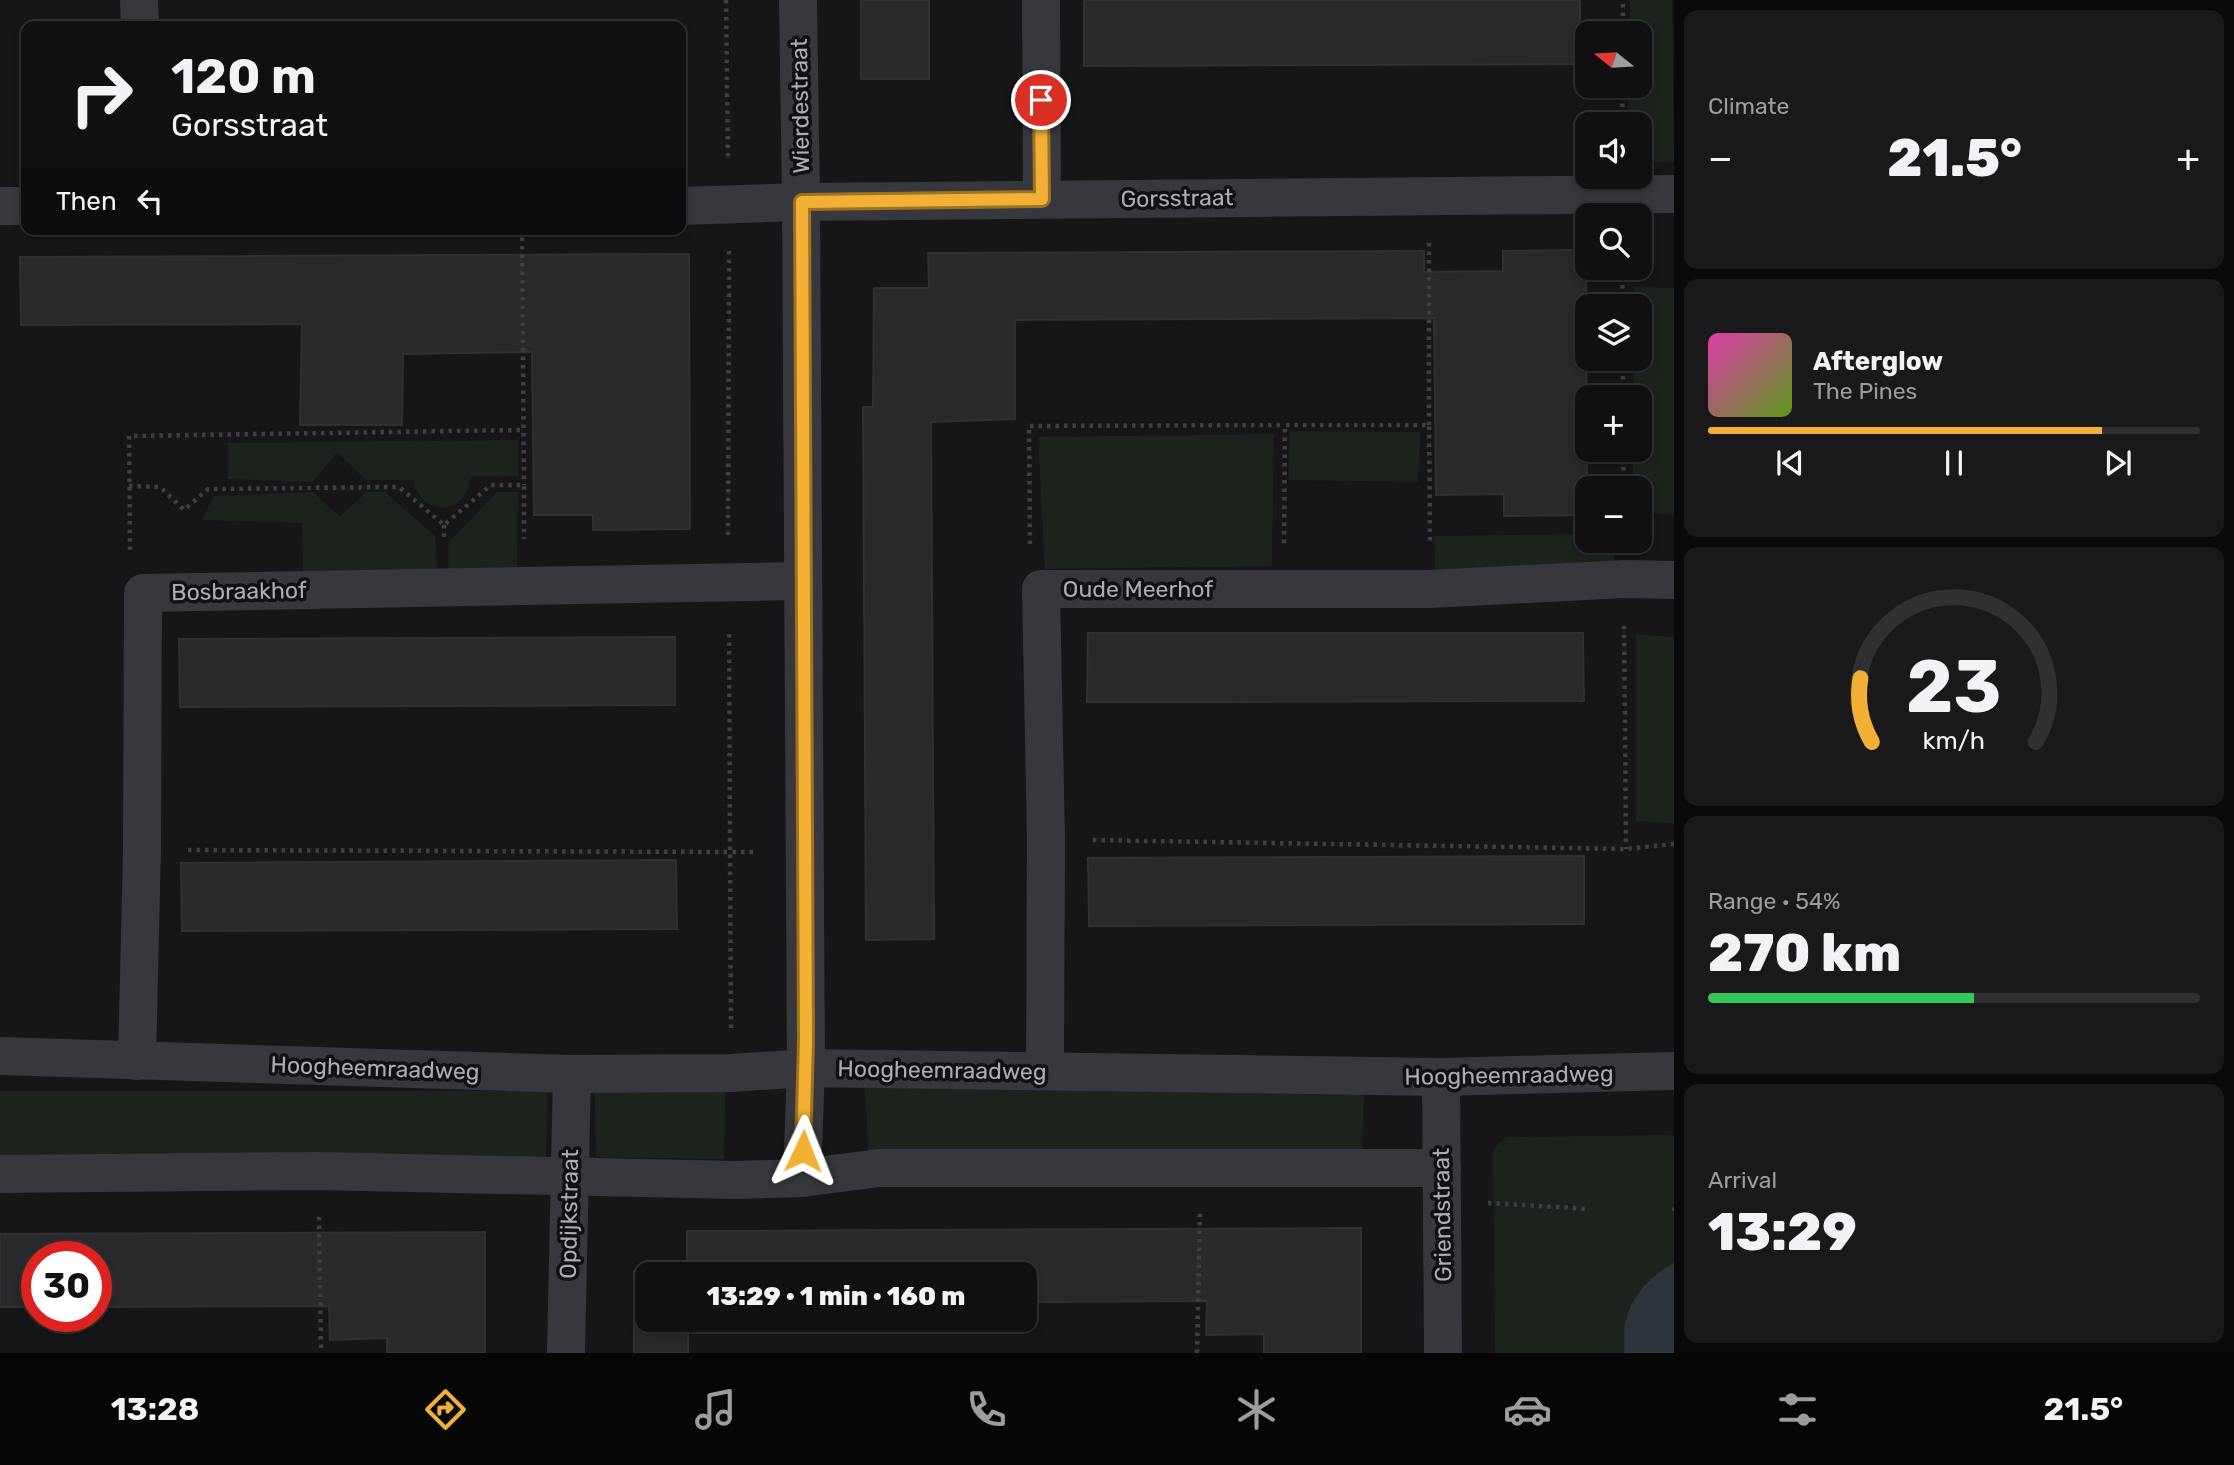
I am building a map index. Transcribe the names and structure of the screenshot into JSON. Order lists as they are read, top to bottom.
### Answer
{
  "streets": {
    "street": [
      "Wierdestraat",
      "Gorsstraat",
      "Oude Meerhof",
      "Bosbraakhof",
      "Hoogheemraadweg",
      "Opdijkstraat",
      "Griendstraat"
    ]
  },
  "crossings": [
    ["Wierdestraat", "Gorsstraat"],
    ["Wierdestraat", "Bosbraakhof"],
    ["Wierdestraat", "Hoogheemraadweg"],
    ["Oude Meerhof", "Hoogheemraadweg"],
    ["Bosbraakhof", "Hoogheemraadweg"],
    ["Hoogheemraadweg", "Opdijkstraat"],
    ["Hoogheemraadweg", "Griendstraat"]
  ],
  "north": "left",
  "page": {
    "tile": [
      "Climate",
      ["Range · 54%", "270 km"],
      ["Arrival", "13:29"]
    ],
    "map_buttons": ["+", "−"],
    "turn": ["120 m", "Gorsstraat"],
    "heat": ["−", "21.5°", "+"],
    "then": "Then",
    "song": ["Afterglow", "The Pines"],
    "limit": "30",
    "trip": "13:29 · 1 min · 160 m",
    "tabs": ["13:28", "21.5°"],
    "gauge": ["23", "km/h"]
  }
}
